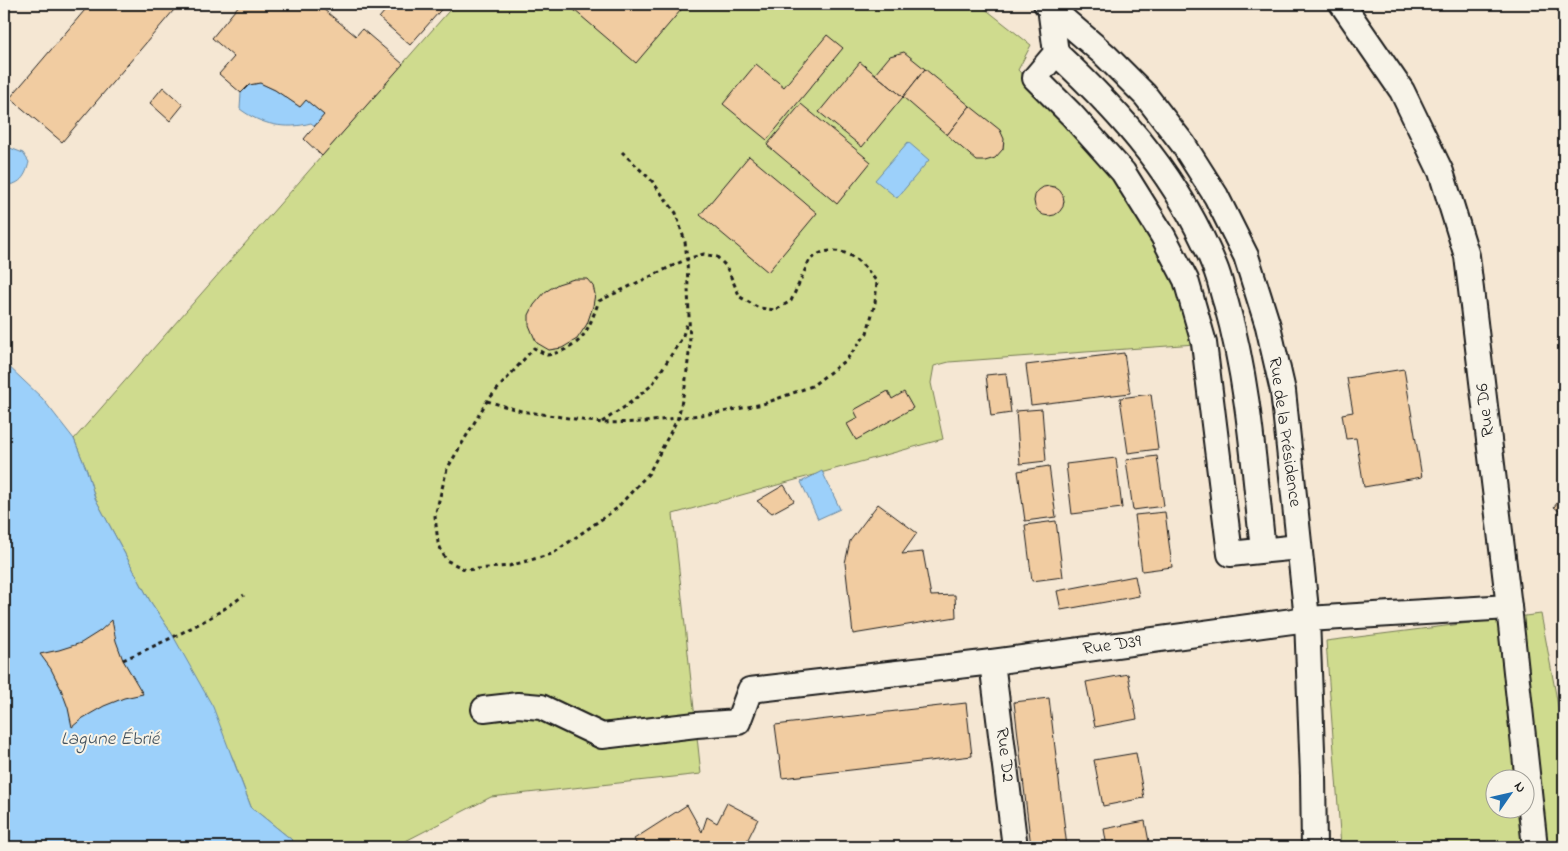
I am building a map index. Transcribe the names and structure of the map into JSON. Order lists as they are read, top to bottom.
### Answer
{
  "streets": {
    "street": [
      "Rue D6",
      "Rue de la Présidence",
      "Rue D39",
      "Rue D2"
    ]
  },
  "crossings": [
    ["Rue D6", "Rue D39"],
    ["Rue de la Présidence", "Rue D39"],
    ["Rue D39", "Rue D2"]
  ],
  "water": ["Lagune Ébrié"],
  "north": "top right"
}
